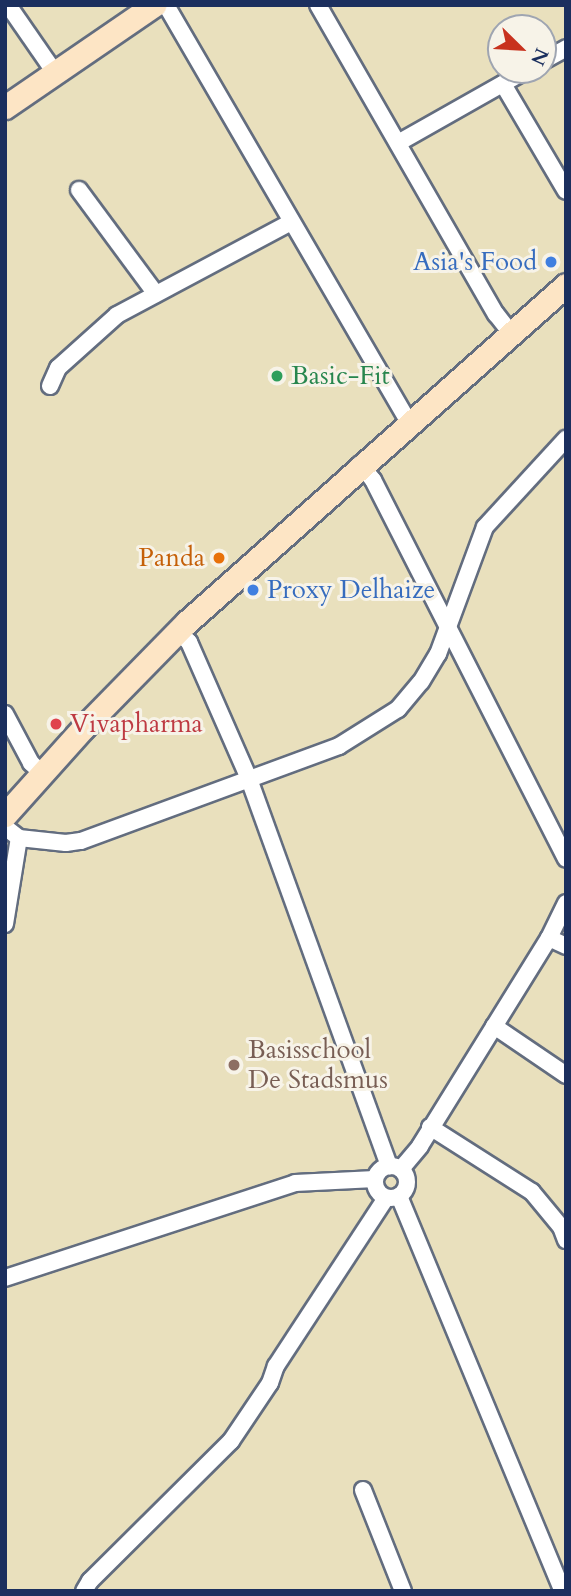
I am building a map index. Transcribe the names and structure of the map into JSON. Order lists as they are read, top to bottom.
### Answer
{
  "places": [
    "Asia's Food",
    "Basic-Fit",
    "Panda",
    "Proxy Delhaize",
    "Vivapharma",
    "Basisschool De Stadsmus"
  ],
  "north": "bottom right"
}
